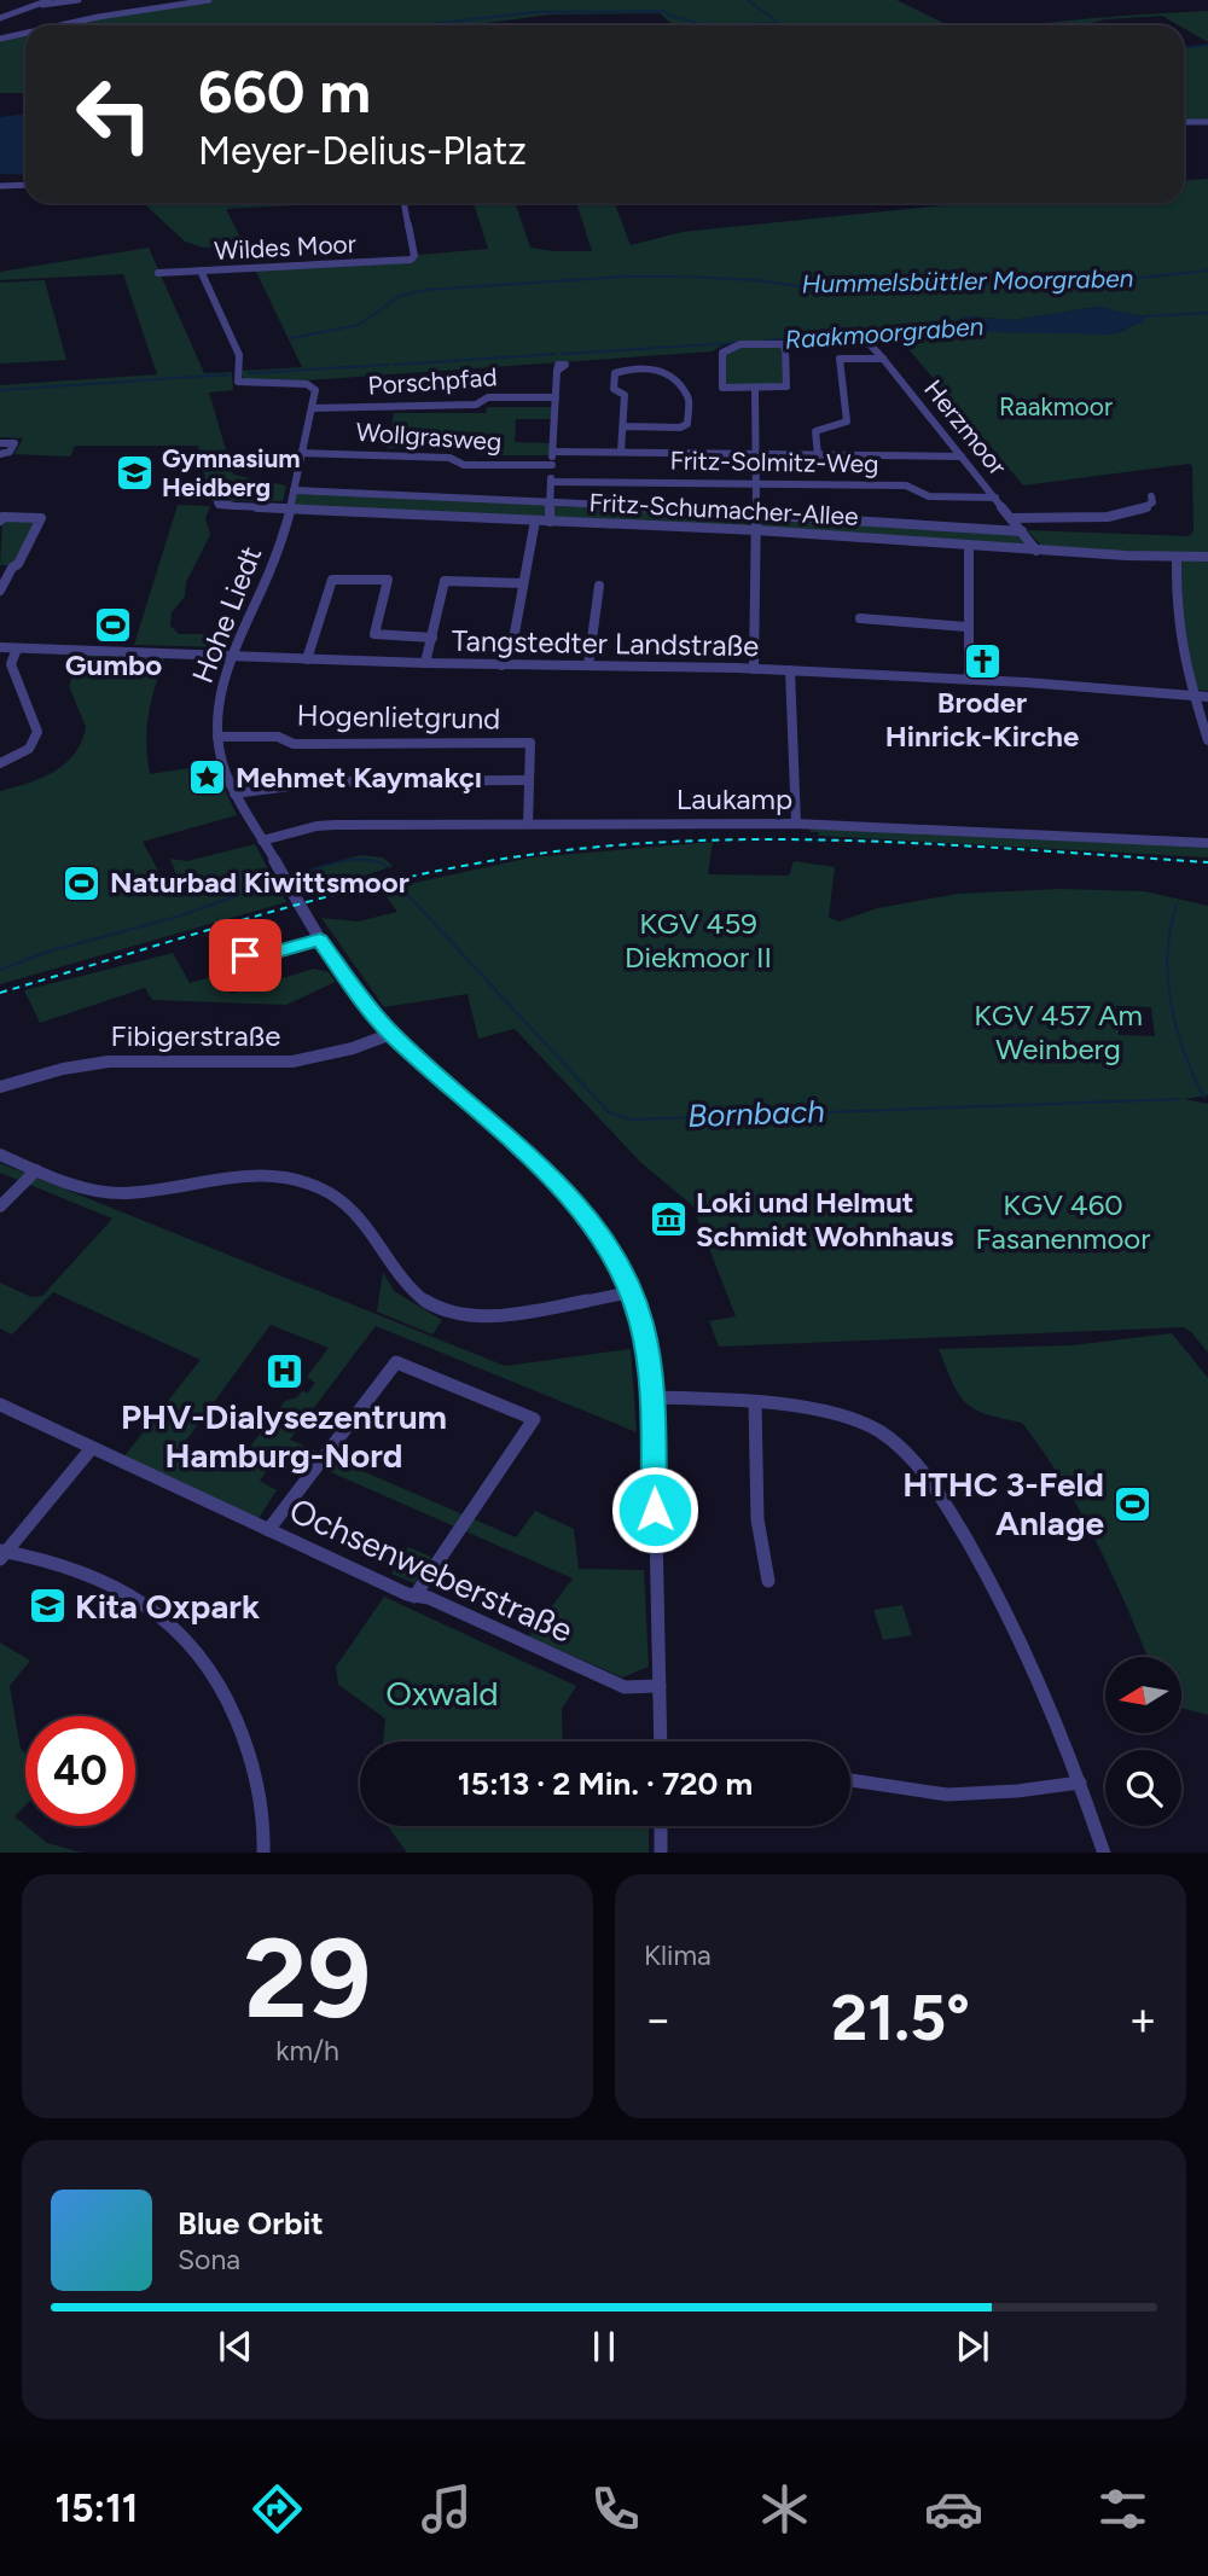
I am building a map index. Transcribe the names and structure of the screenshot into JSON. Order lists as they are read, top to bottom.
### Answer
{
  "streets": {
    "street": [
      "Wildes Moor",
      "Porschpfad",
      "Herzmoor",
      "Wollgrasweg",
      "Fritz-Solmitz-Weg",
      "Fritz-Schumacher-Allee",
      "Hohe Liedt",
      "Tangstedter Landstraße",
      "Hogenlietgrund",
      "Laukamp",
      "Fibigerstraße",
      "Ochsenweberstraße"
    ]
  },
  "crossings": [
    ["Porschpfad", "Hohe Liedt"],
    ["Herzmoor", "Fritz-Solmitz-Weg"],
    ["Herzmoor", "Fritz-Schumacher-Allee"],
    ["Wollgrasweg", "Hohe Liedt"],
    ["Fritz-Schumacher-Allee", "Hohe Liedt"],
    ["Hohe Liedt", "Tangstedter Landstraße"],
    ["Hohe Liedt", "Hogenlietgrund"],
    ["Hohe Liedt", "Laukamp"],
    ["Hohe Liedt", "Fibigerstraße"],
    ["Hohe Liedt", "Ochsenweberstraße"]
  ],
  "water": ["Hummelsbüttler Moorgraben", "Raakmoorgraben", "Bornbach"],
  "parks": [
    "Raakmoor",
    "KGV 459 Diekmoor II",
    "KGV 457 Am Weinberg",
    "KGV 460 Fasanenmoor",
    "Oxwald"
  ],
  "places": {
    "school or university": ["Gymnasium Heidberg", "Kita Oxpark"],
    "sports": ["Gumbo", "Naturbad Kiwittsmoor", "HTHC 3-Feld Anlage"],
    "church": ["Broder Hinrick-Kirche"],
    "place": ["Mehmet Kaymakçı"],
    "museum": ["Loki und Helmut Schmidt Wohnhaus"],
    "hospital": ["PHV-Dialysezentrum Hamburg-Nord"]
  },
  "north": "left",
  "page": {
    "turn": ["660 m", "Meyer-Delius-Platz"],
    "limit": "40",
    "trip": "15:13 · 2 Min. · 720 m",
    "tile": [
      ["29", "km/h"],
      "Klima"
    ],
    "heat": ["−", "21.5°", "+"],
    "song": ["Blue Orbit", "Sona"],
    "tabs": "15:11"
  }
}
